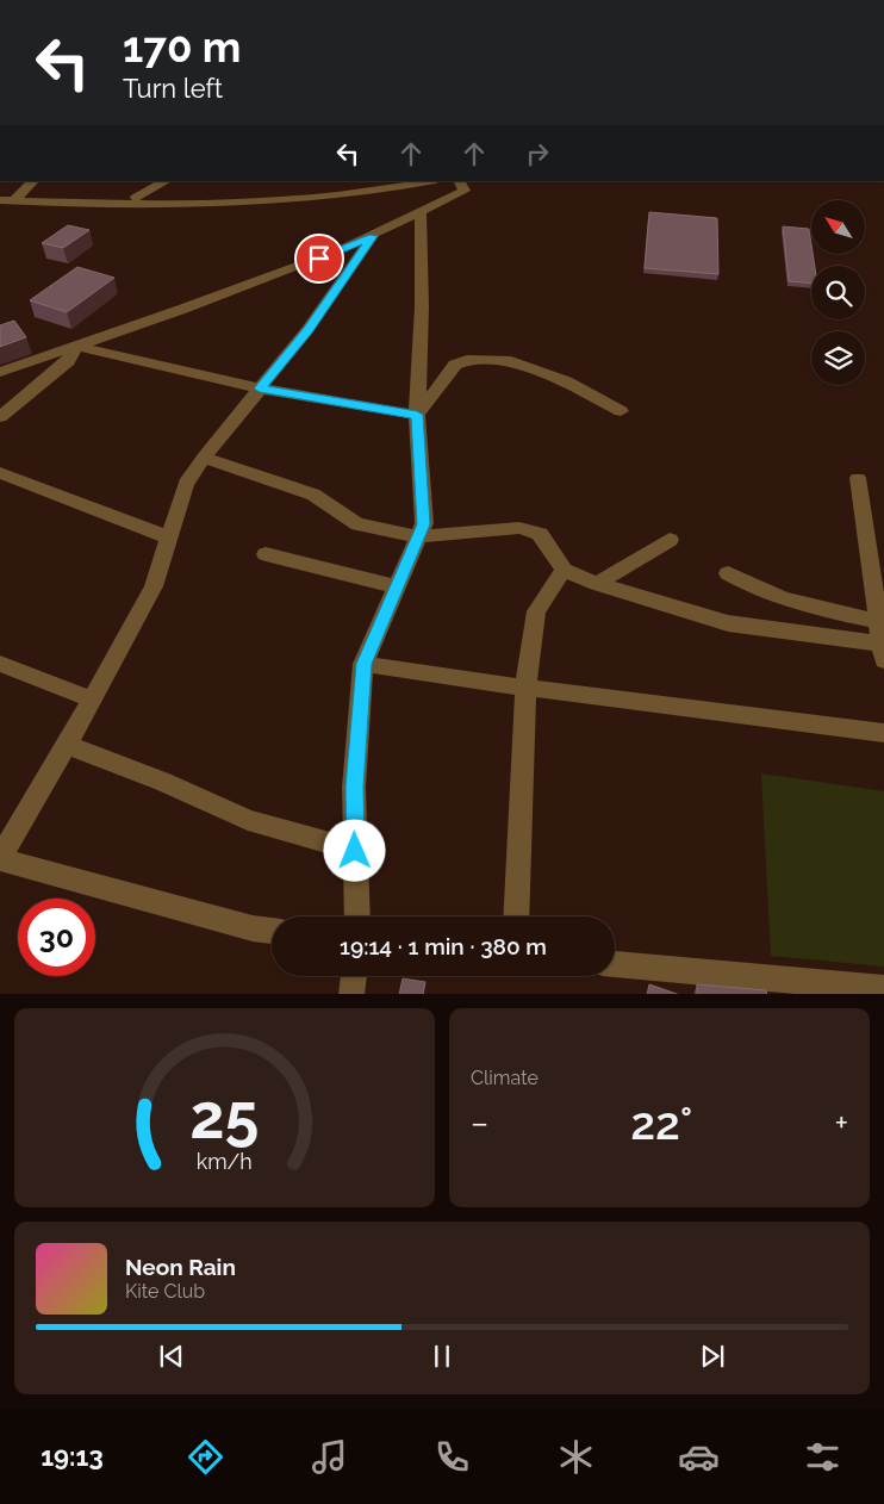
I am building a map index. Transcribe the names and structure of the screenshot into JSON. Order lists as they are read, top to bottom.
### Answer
{
  "north": "top left",
  "page": {
    "turn": ["170 m", "Turn left"],
    "limit": "30",
    "trip": "19:14 · 1 min · 380 m",
    "tile": "Climate",
    "heat": ["−", "22°", "+"],
    "song": ["Neon Rain", "Kite Club"],
    "tabs": "19:13",
    "gauge": ["25", "km/h"]
  }
}
